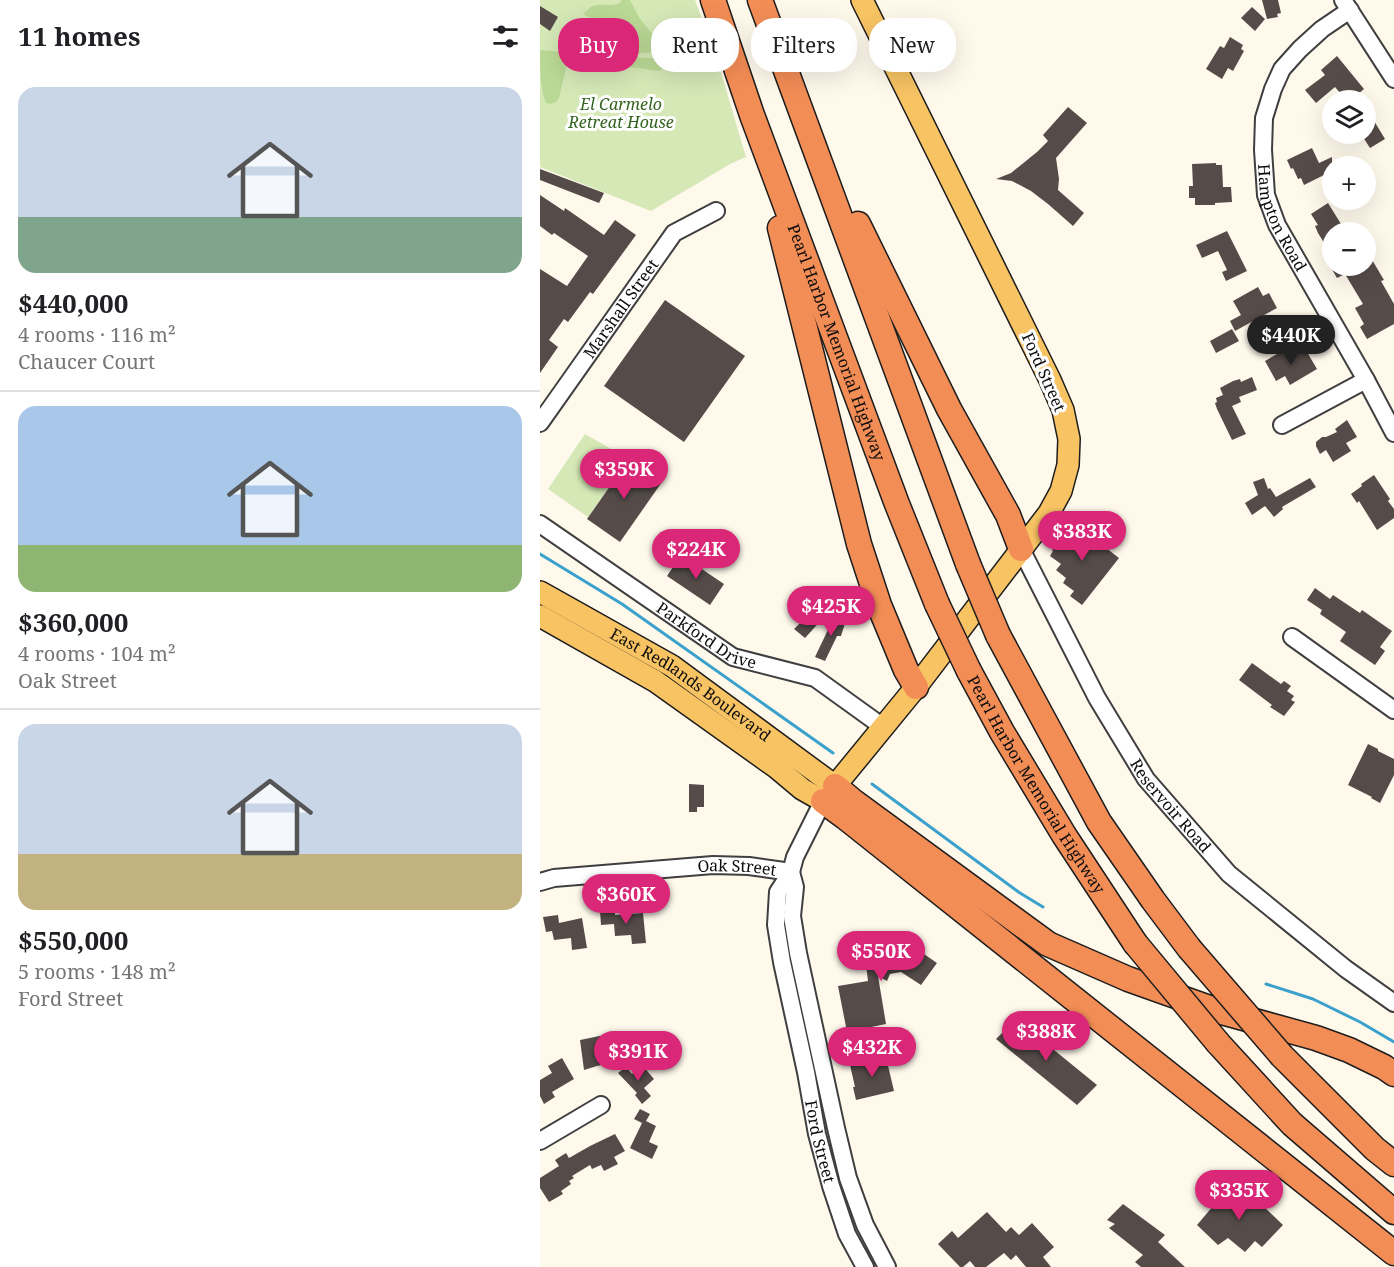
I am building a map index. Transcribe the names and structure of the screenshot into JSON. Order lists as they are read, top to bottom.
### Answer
{
  "streets": {
    "highway": ["Pearl Harbor Memorial Highway"],
    "main road": ["Ford Street", "East Redlands Boulevard"],
    "street": [
      "Hampton Road",
      "Marshall Street",
      "Parkford Drive",
      "Reservoir Road",
      "Oak Street"
    ]
  },
  "crossings": [
    ["Ford Street", "Parkford Drive"],
    ["Ford Street", "East Redlands Boulevard"],
    ["Ford Street", "Reservoir Road"],
    ["Ford Street", "Oak Street"]
  ],
  "parks": ["El Carmelo Retreat House"],
  "page": {
    "heading": "11 homes",
    "chip": [
      "Buy",
      "Rent",
      "Filters",
      "New"
    ],
    "list": [
      {
        "name": "$440,000",
        "note": "4 rooms · 116 m² · Chaucer Court"
      },
      {
        "name": "$360,000",
        "note": "4 rooms · 104 m² · Oak Street"
      },
      {
        "name": "$550,000",
        "note": "5 rooms · 148 m² · Ford Street"
      }
    ],
    "map_buttons": ["+", "−"],
    "price": [
      "$440K",
      "$359K",
      "$383K",
      "$224K",
      "$425K",
      "$360K",
      "$550K",
      "$388K",
      "$432K",
      "$391K",
      "$335K"
    ]
  }
}
